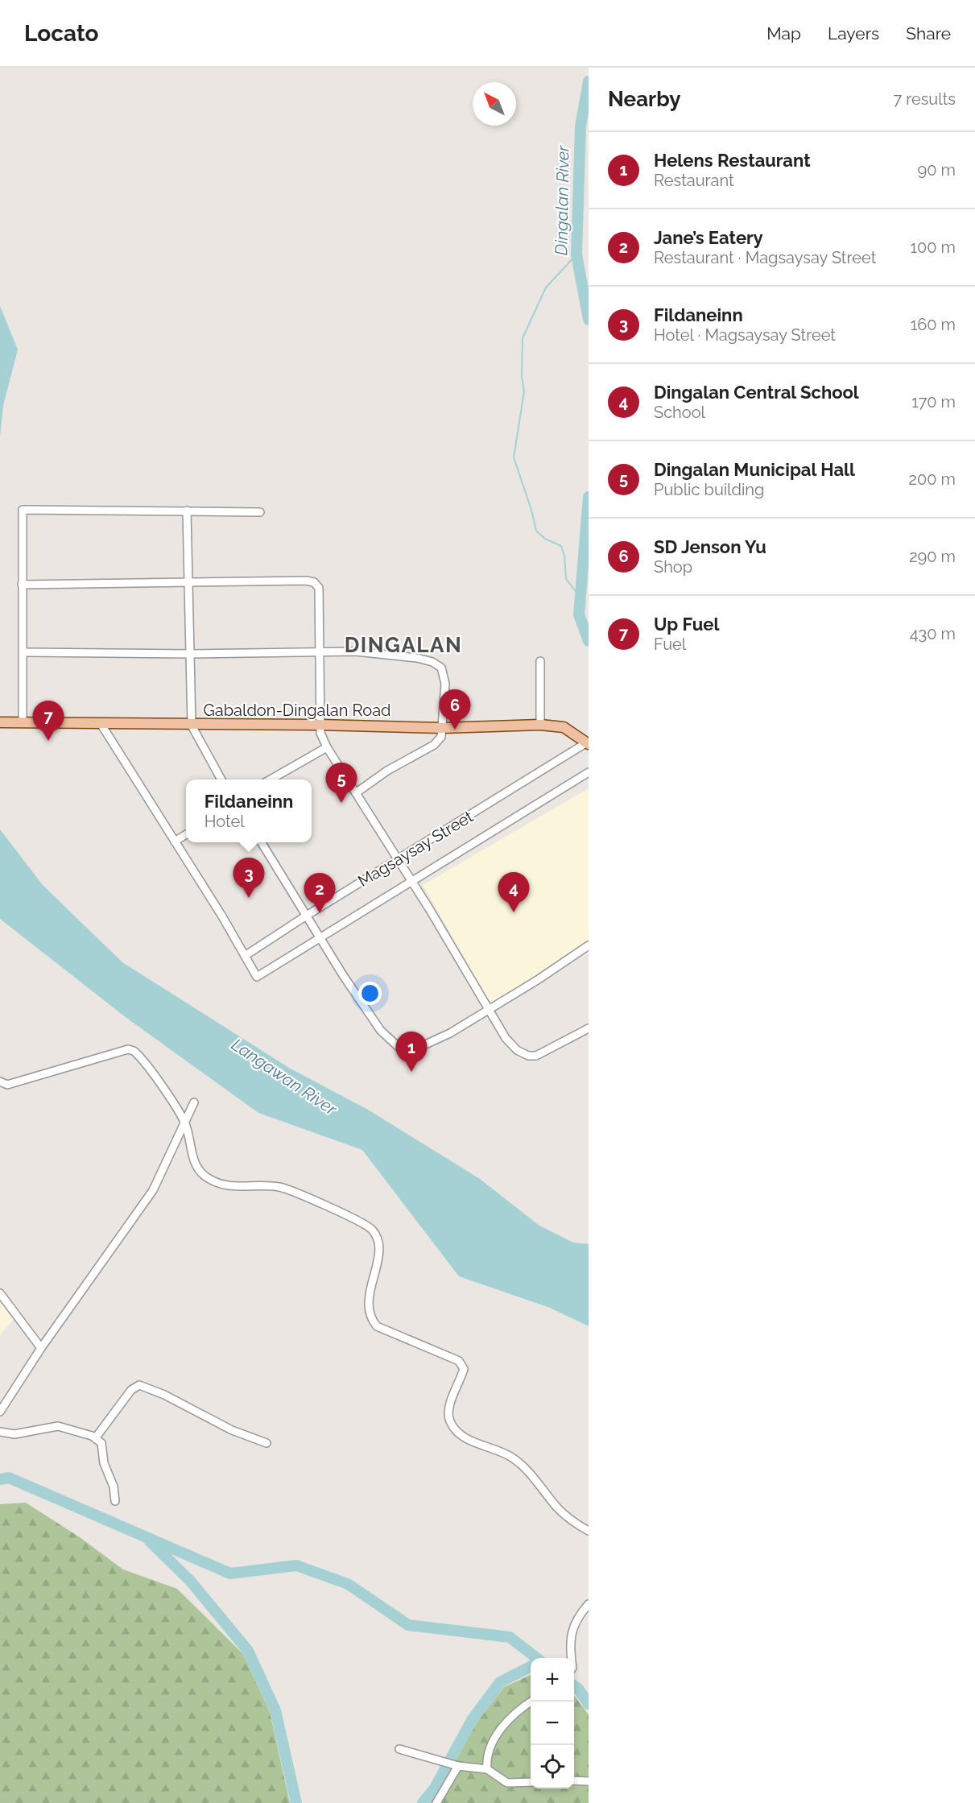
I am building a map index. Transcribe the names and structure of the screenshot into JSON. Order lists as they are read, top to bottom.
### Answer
{
  "streets": {
    "main road": ["Gabaldon-Dingalan Road"],
    "street": ["Magsaysay Street"]
  },
  "crossings": [
    ["Gabaldon-Dingalan Road", "Magsaysay Street"]
  ],
  "districts": ["DINGALAN"],
  "water": ["Dingalan River", "Langawan River"],
  "north": "top left",
  "page": {
    "header": "Locato",
    "nav": ["Map", "Layers", "Share"],
    "heading": ["Nearby", "7 results"],
    "list": [
      {
        "mark": "1",
        "name": "Helens Restaurant",
        "note": "Restaurant",
        "value": "90 m"
      },
      {
        "mark": "2",
        "name": "Jane’s Eatery",
        "note": "Restaurant · Magsaysay Street",
        "value": "100 m"
      },
      {
        "mark": "3",
        "name": "Fildaneinn",
        "note": "Hotel · Magsaysay Street",
        "value": "160 m"
      },
      {
        "mark": "4",
        "name": "Dingalan Central School",
        "note": "School",
        "value": "170 m"
      },
      {
        "mark": "5",
        "name": "Dingalan Municipal Hall",
        "note": "Public building",
        "value": "200 m"
      },
      {
        "mark": "6",
        "name": "SD Jenson Yu",
        "note": "Shop",
        "value": "290 m"
      },
      {
        "mark": "7",
        "name": "Up Fuel",
        "note": "Fuel",
        "value": "430 m"
      }
    ],
    "pins": [
      "6",
      "7",
      "5",
      "3",
      "4",
      "2",
      "1"
    ],
    "popup": ["Fildaneinn", "Hotel"],
    "map_buttons": ["+", "−"]
  }
}
